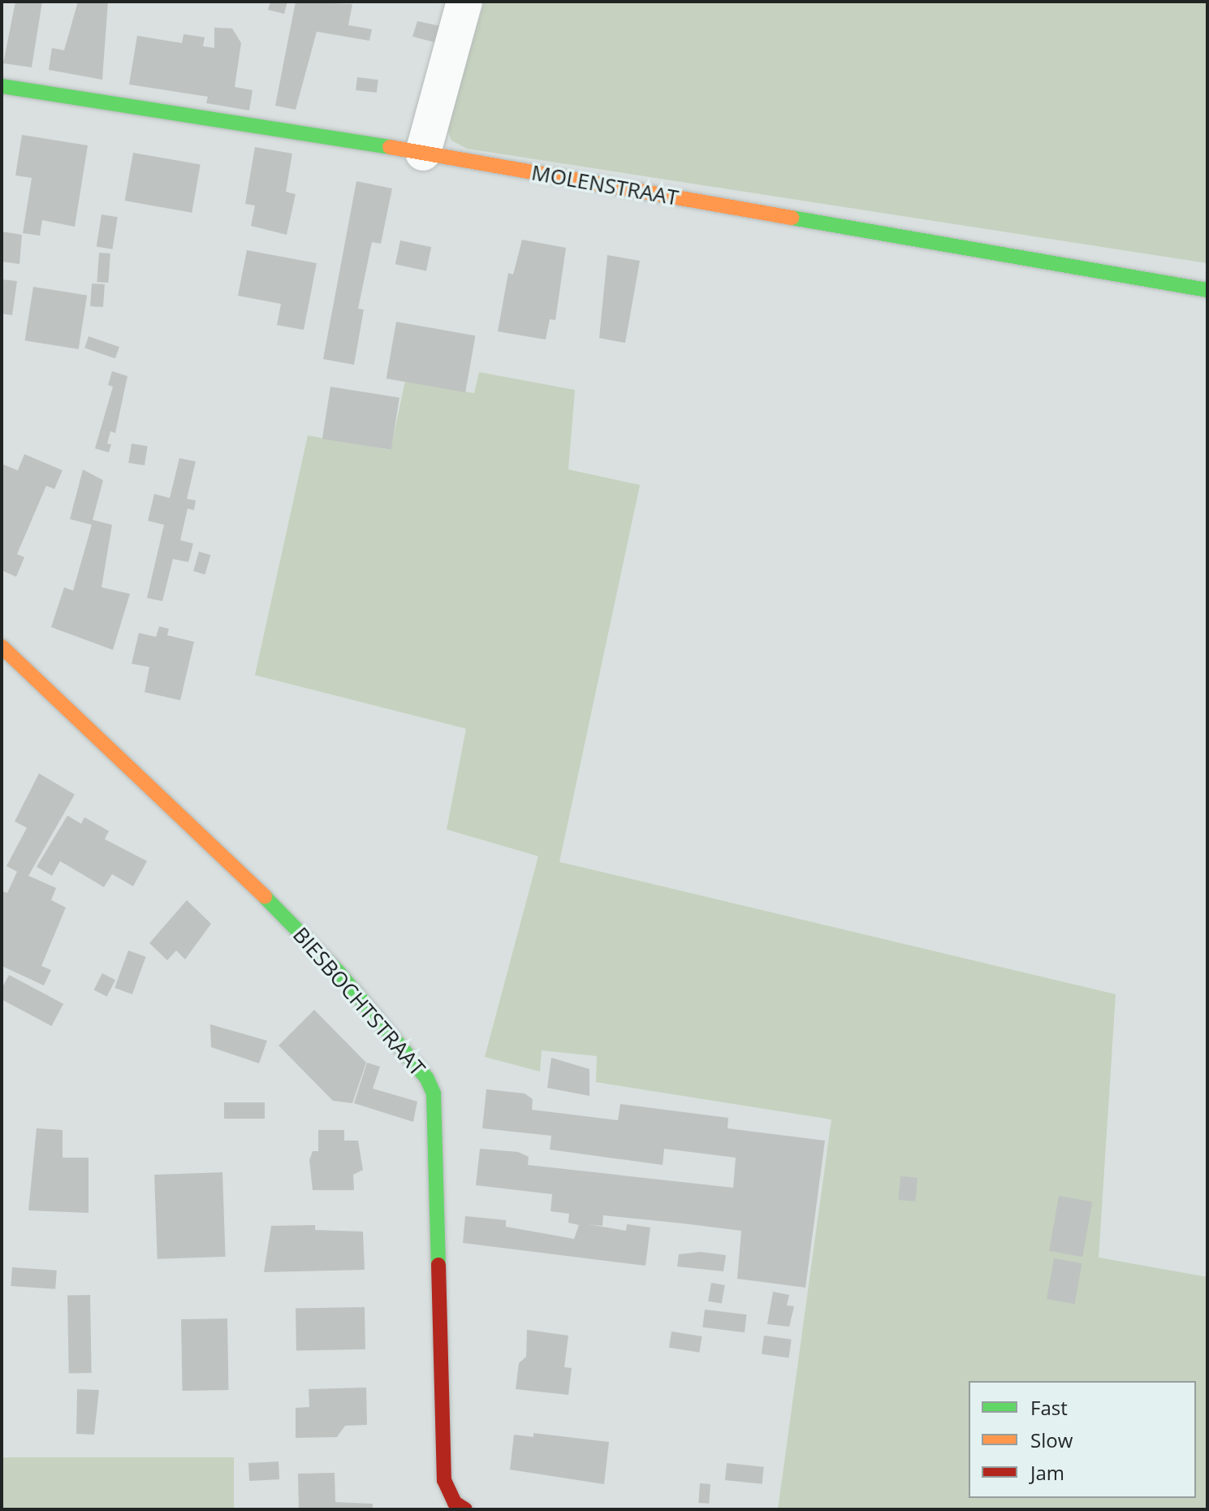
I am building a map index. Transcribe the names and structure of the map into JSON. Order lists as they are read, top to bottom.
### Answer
{
  "streets": {
    "street": ["MOLENSTRAAT", "BIESBOCHTSTRAAT"]
  },
  "legend": ["Fast", "Slow", "Jam"]
}
